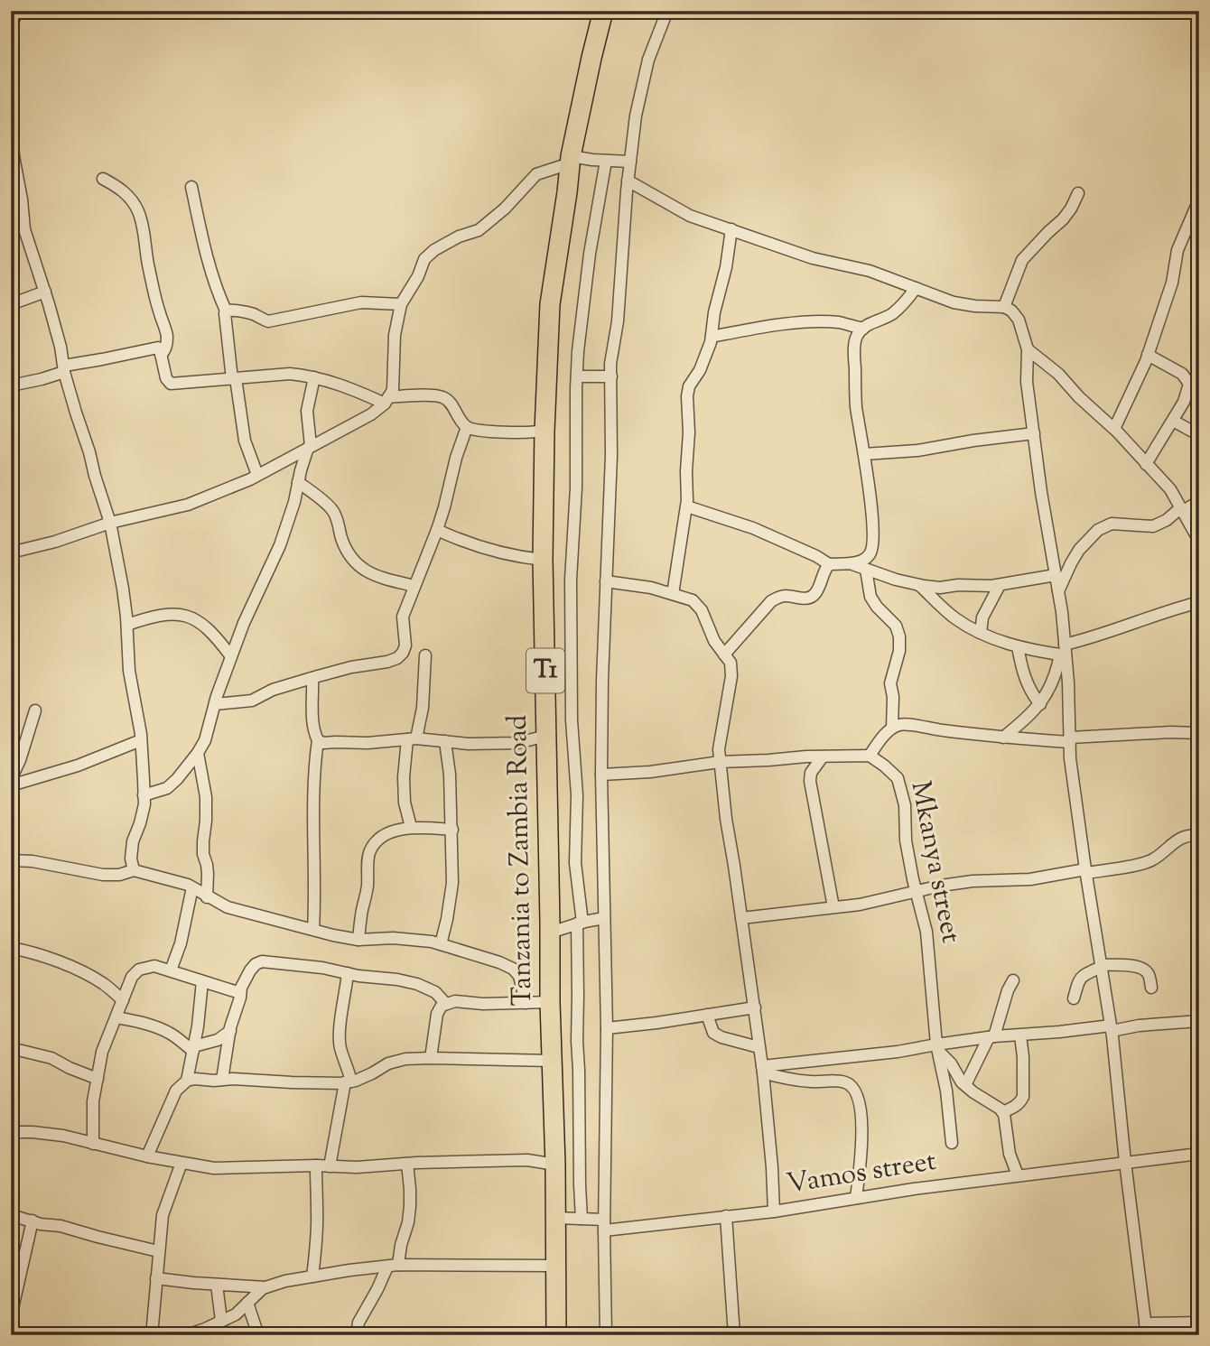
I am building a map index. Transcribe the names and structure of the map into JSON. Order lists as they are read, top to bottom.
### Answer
{
  "streets": {
    "highway": ["T1", "Tanzania to Zambia Road"],
    "street": ["Mkanya street", "Vamos street"]
  },
  "crossings": [
    ["Tanzania to Zambia Road", "Vamos street"]
  ]
}
